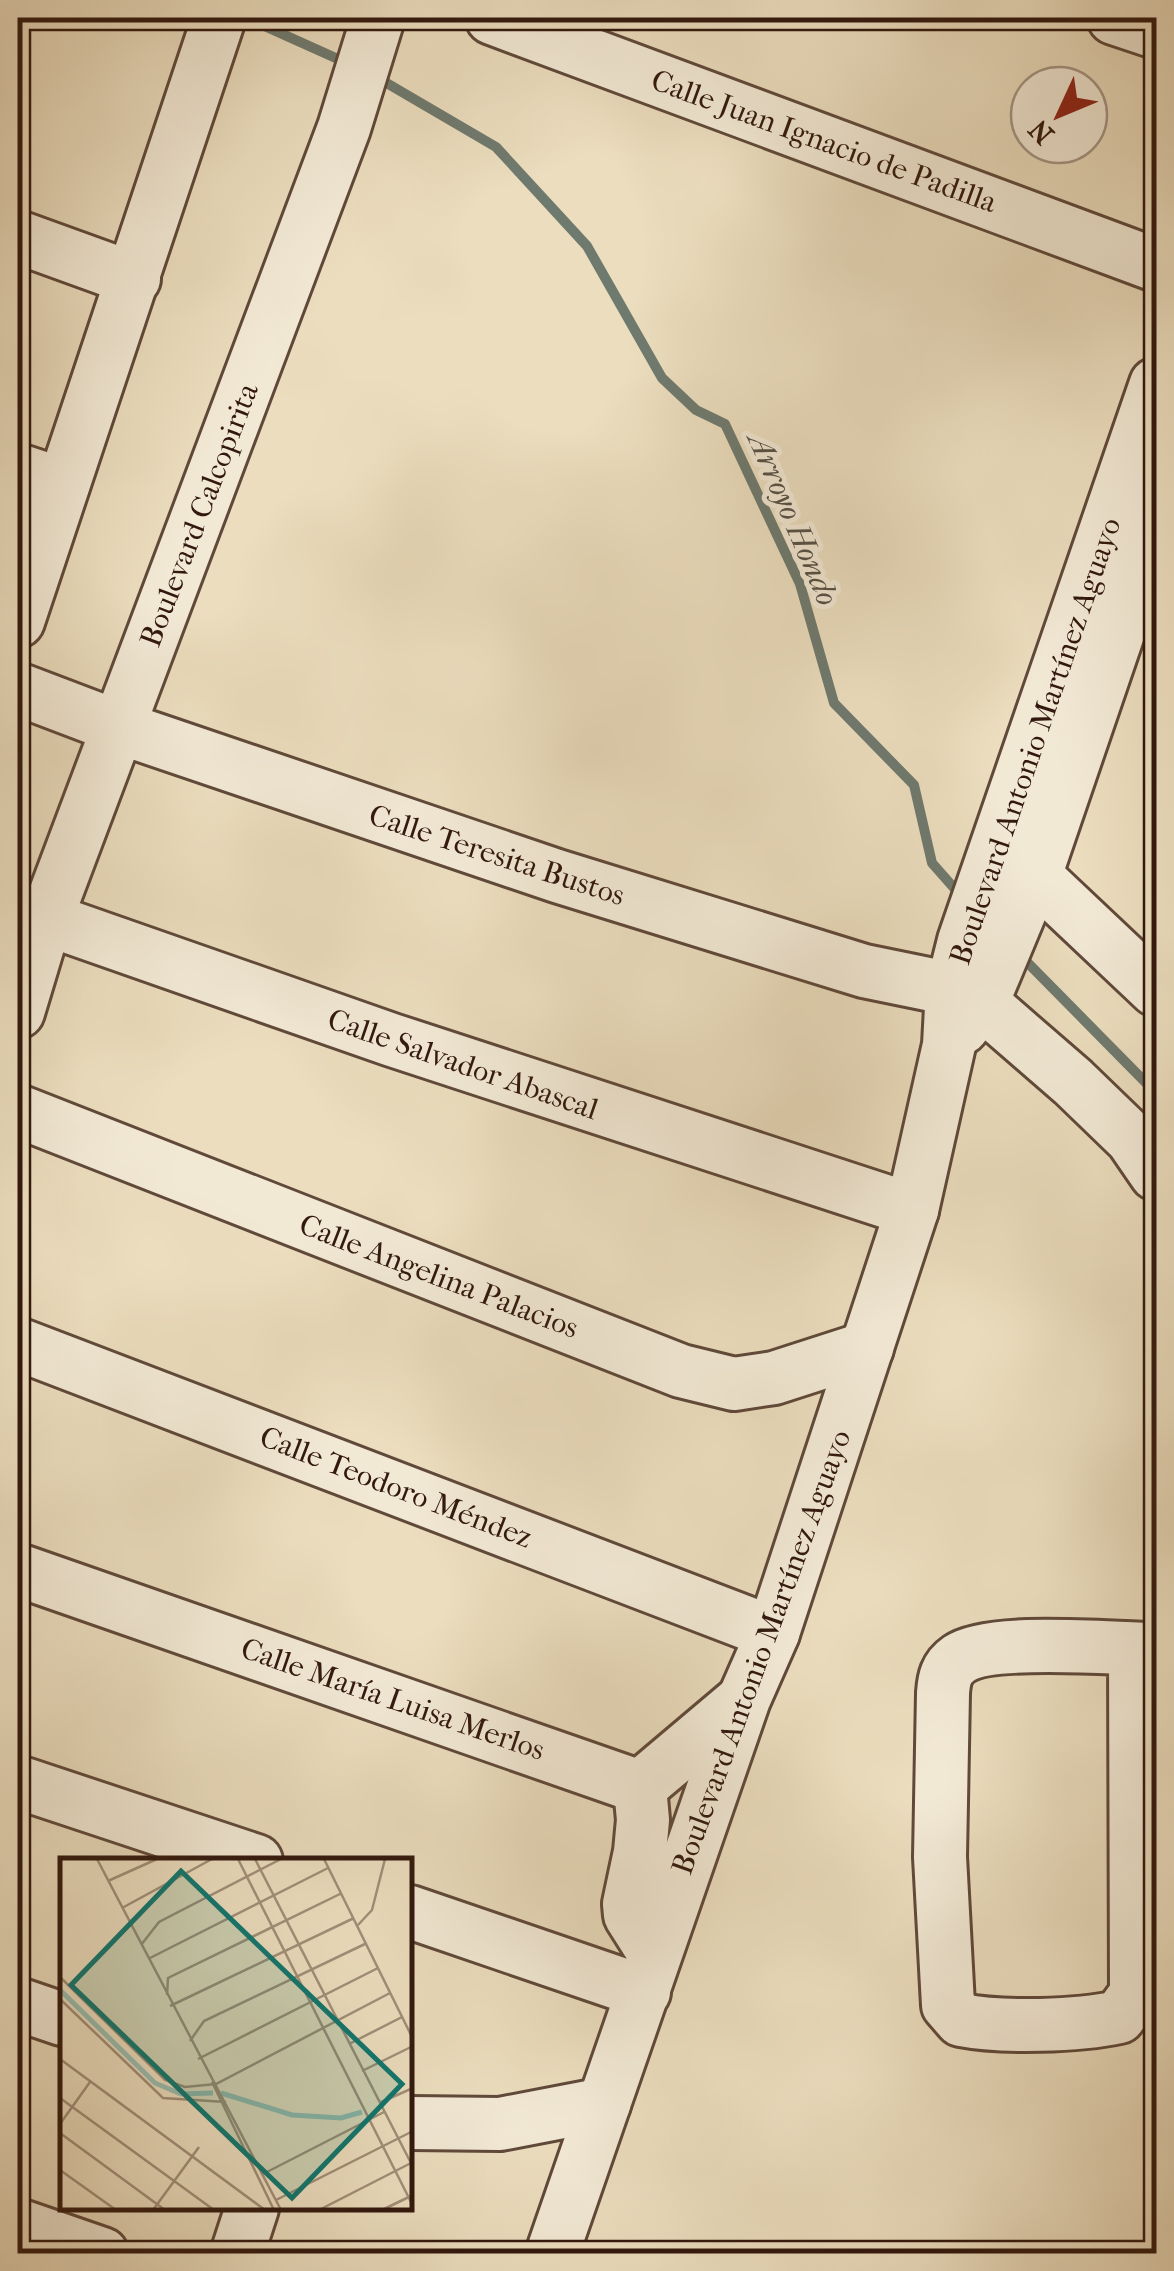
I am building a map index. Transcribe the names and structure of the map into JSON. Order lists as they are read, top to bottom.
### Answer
{
  "streets": {
    "street": [
      "Calle Juan Ignacio de Padilla",
      "Boulevard Calcopirita",
      "Boulevard Antonio Martínez Aguayo",
      "Calle Teresita Bustos",
      "Calle Salvador Abascal",
      "Calle Angelina Palacios",
      "Calle Teodoro Méndez",
      "Calle María Luisa Merlos"
    ]
  },
  "crossings": [
    ["Boulevard Calcopirita", "Calle Teresita Bustos"],
    ["Boulevard Calcopirita", "Calle Salvador Abascal"],
    ["Boulevard Antonio Martínez Aguayo", "Calle Teresita Bustos"],
    ["Boulevard Antonio Martínez Aguayo", "Calle Salvador Abascal"],
    ["Boulevard Antonio Martínez Aguayo", "Calle Angelina Palacios"],
    ["Boulevard Antonio Martínez Aguayo", "Calle Teodoro Méndez"]
  ],
  "water": ["Arroyo Hondo"],
  "north": "bottom left"
}
